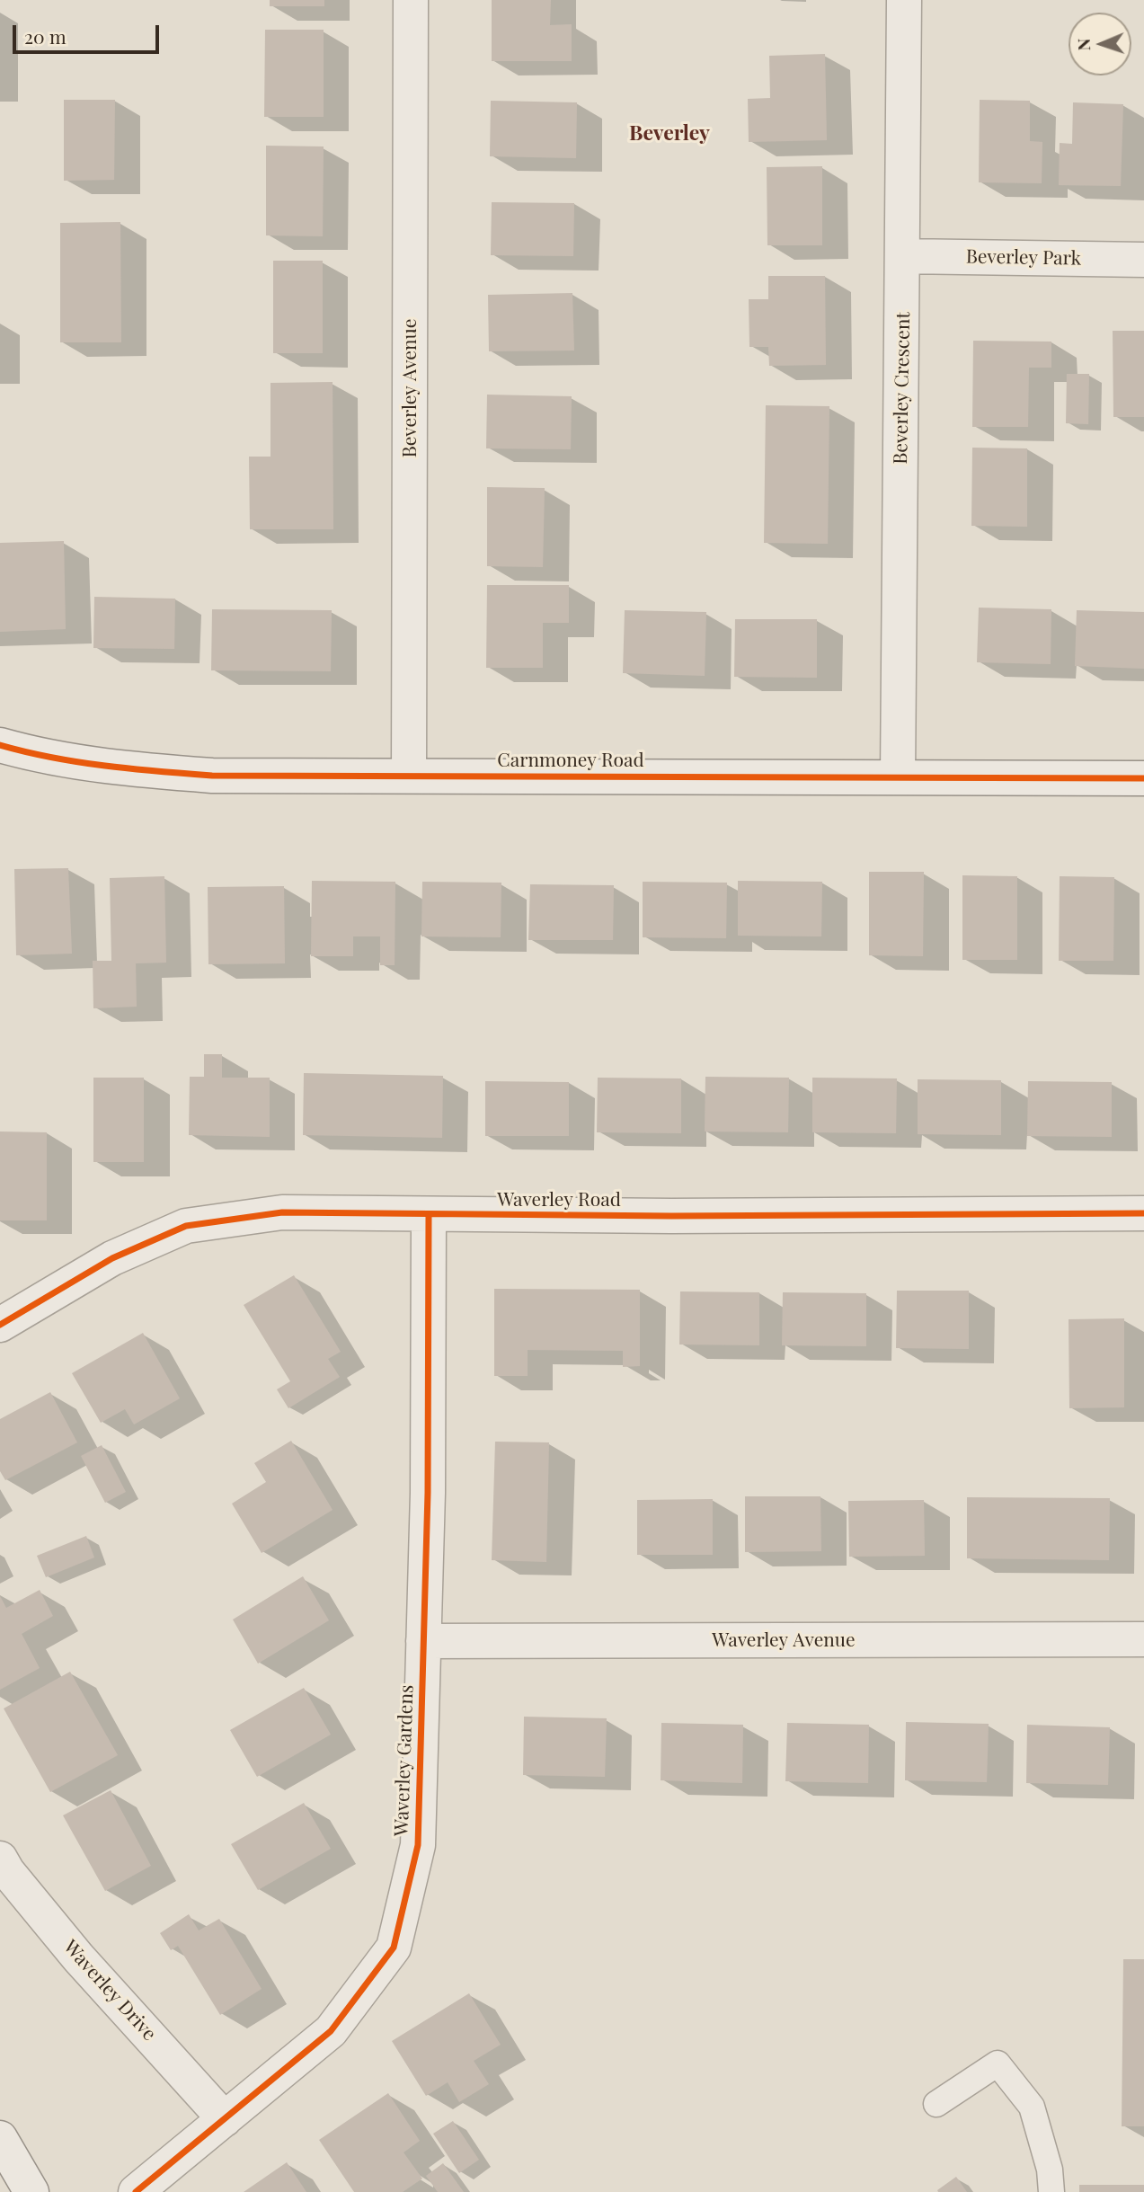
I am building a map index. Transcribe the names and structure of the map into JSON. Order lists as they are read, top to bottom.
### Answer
{
  "streets": {
    "street": [
      "Beverley Park",
      "Beverley Avenue",
      "Beverley Crescent",
      "Carnmoney Road",
      "Waverley Road",
      "Waverley Avenue",
      "Waverley Gardens",
      "Waverley Drive"
    ]
  },
  "crossings": [
    ["Beverley Park", "Beverley Crescent"],
    ["Beverley Avenue", "Carnmoney Road"],
    ["Beverley Crescent", "Carnmoney Road"],
    ["Waverley Road", "Waverley Gardens"],
    ["Waverley Avenue", "Waverley Gardens"],
    ["Waverley Gardens", "Waverley Drive"]
  ],
  "districts": ["Beverley"],
  "scale_bar": "20 m",
  "north": "left"
}
